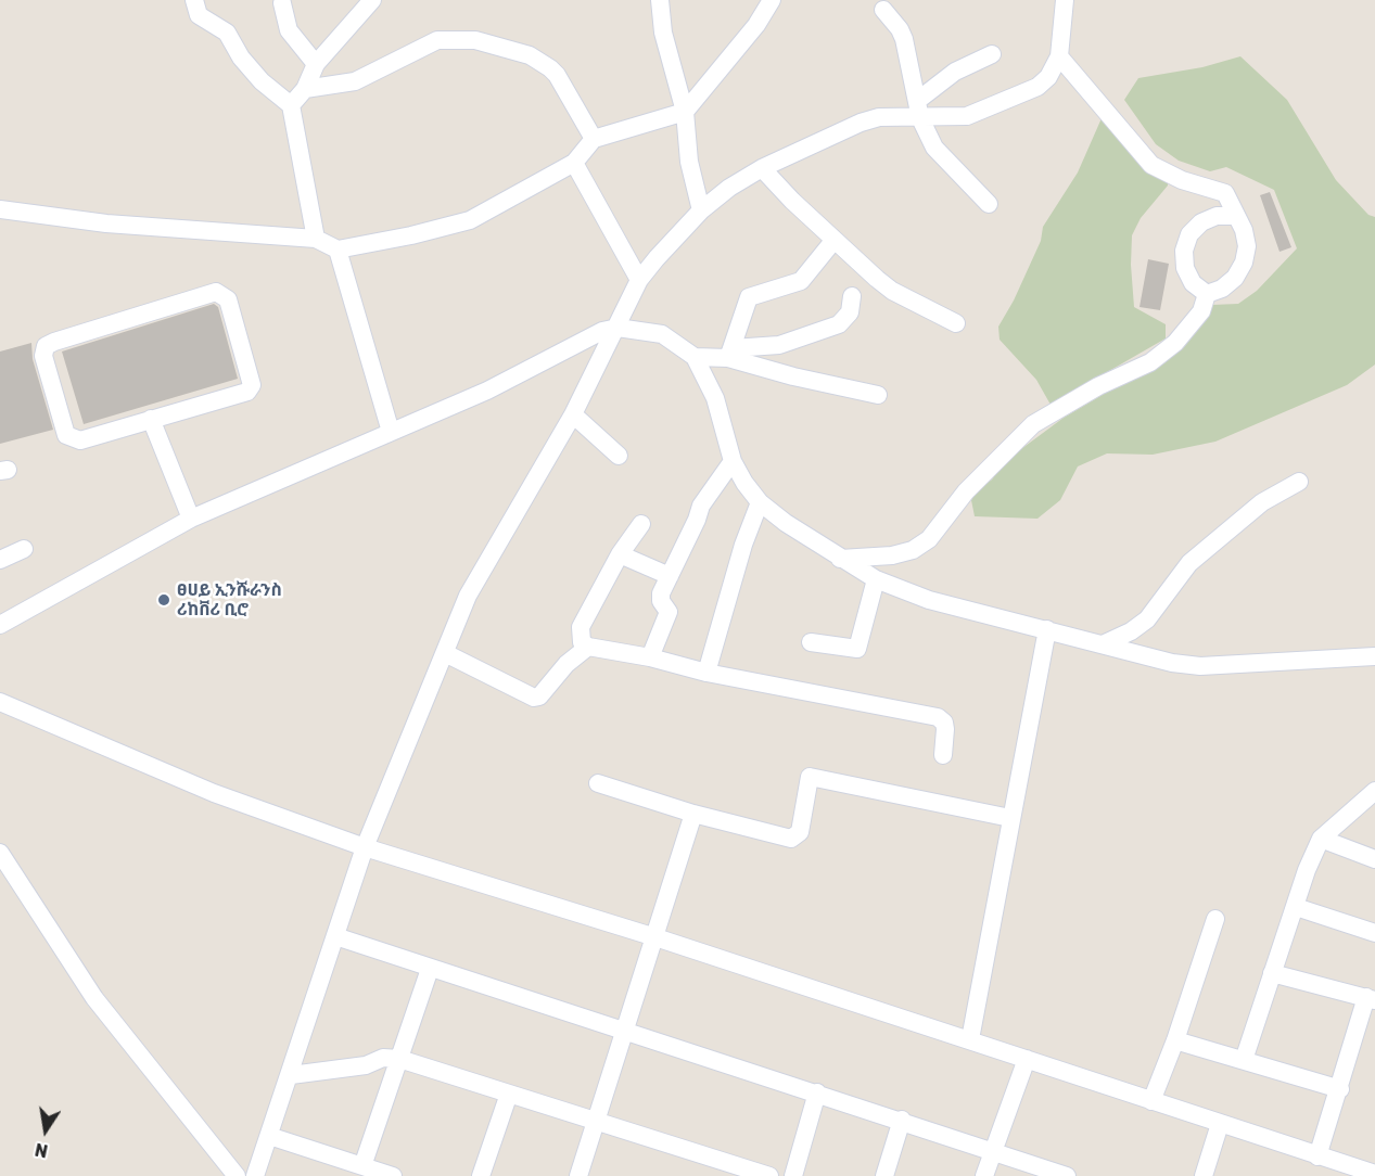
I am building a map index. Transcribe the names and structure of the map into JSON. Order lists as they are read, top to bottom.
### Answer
{
  "places": ["ፀሀይ ኢንሹራንስ ሪከቨሪ ቢሮ"],
  "north": "bottom"
}
